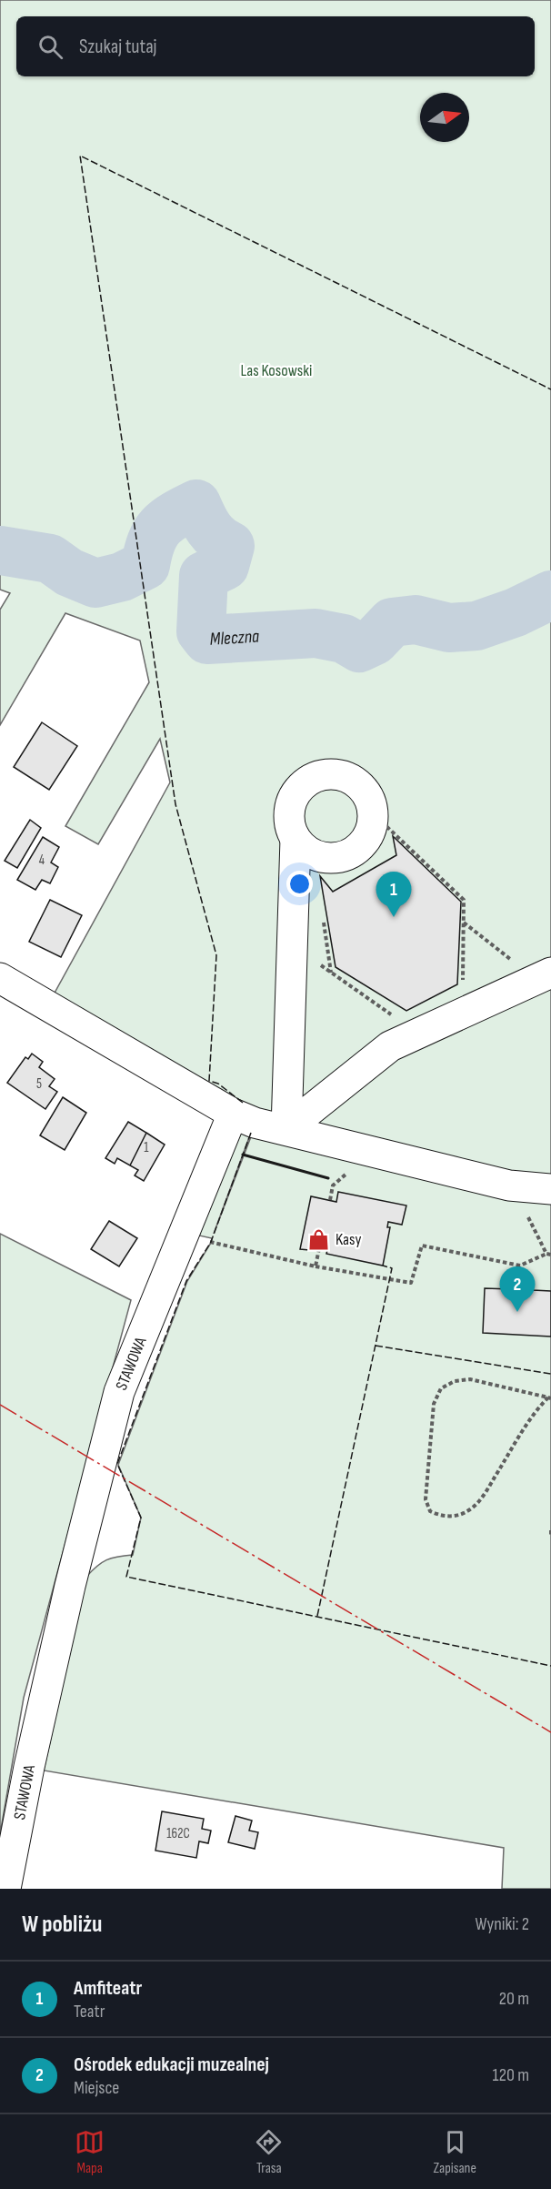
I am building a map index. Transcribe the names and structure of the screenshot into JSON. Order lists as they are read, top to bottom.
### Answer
{
  "streets": {
    "street": ["STAWOWA"]
  },
  "water": ["Mleczna"],
  "parks": ["Las Kosowski"],
  "places": {
    "shop": ["Kasy"]
  },
  "house_numbers": [
    "4",
    "5",
    "1",
    "162C"
  ],
  "north": "right",
  "page": {
    "search": "Szukaj tutaj",
    "pins": ["1", "2"],
    "heading": ["W pobliżu", "Wyniki: 2"],
    "list": [
      {
        "mark": "1",
        "name": "Amfiteatr",
        "note": "Teatr",
        "value": "20 m"
      },
      {
        "mark": "2",
        "name": "Ośrodek edukacji muzealnej",
        "note": "Miejsce",
        "value": "120 m"
      }
    ],
    "nav": ["Mapa", "Trasa", "Zapisane"]
  }
}
